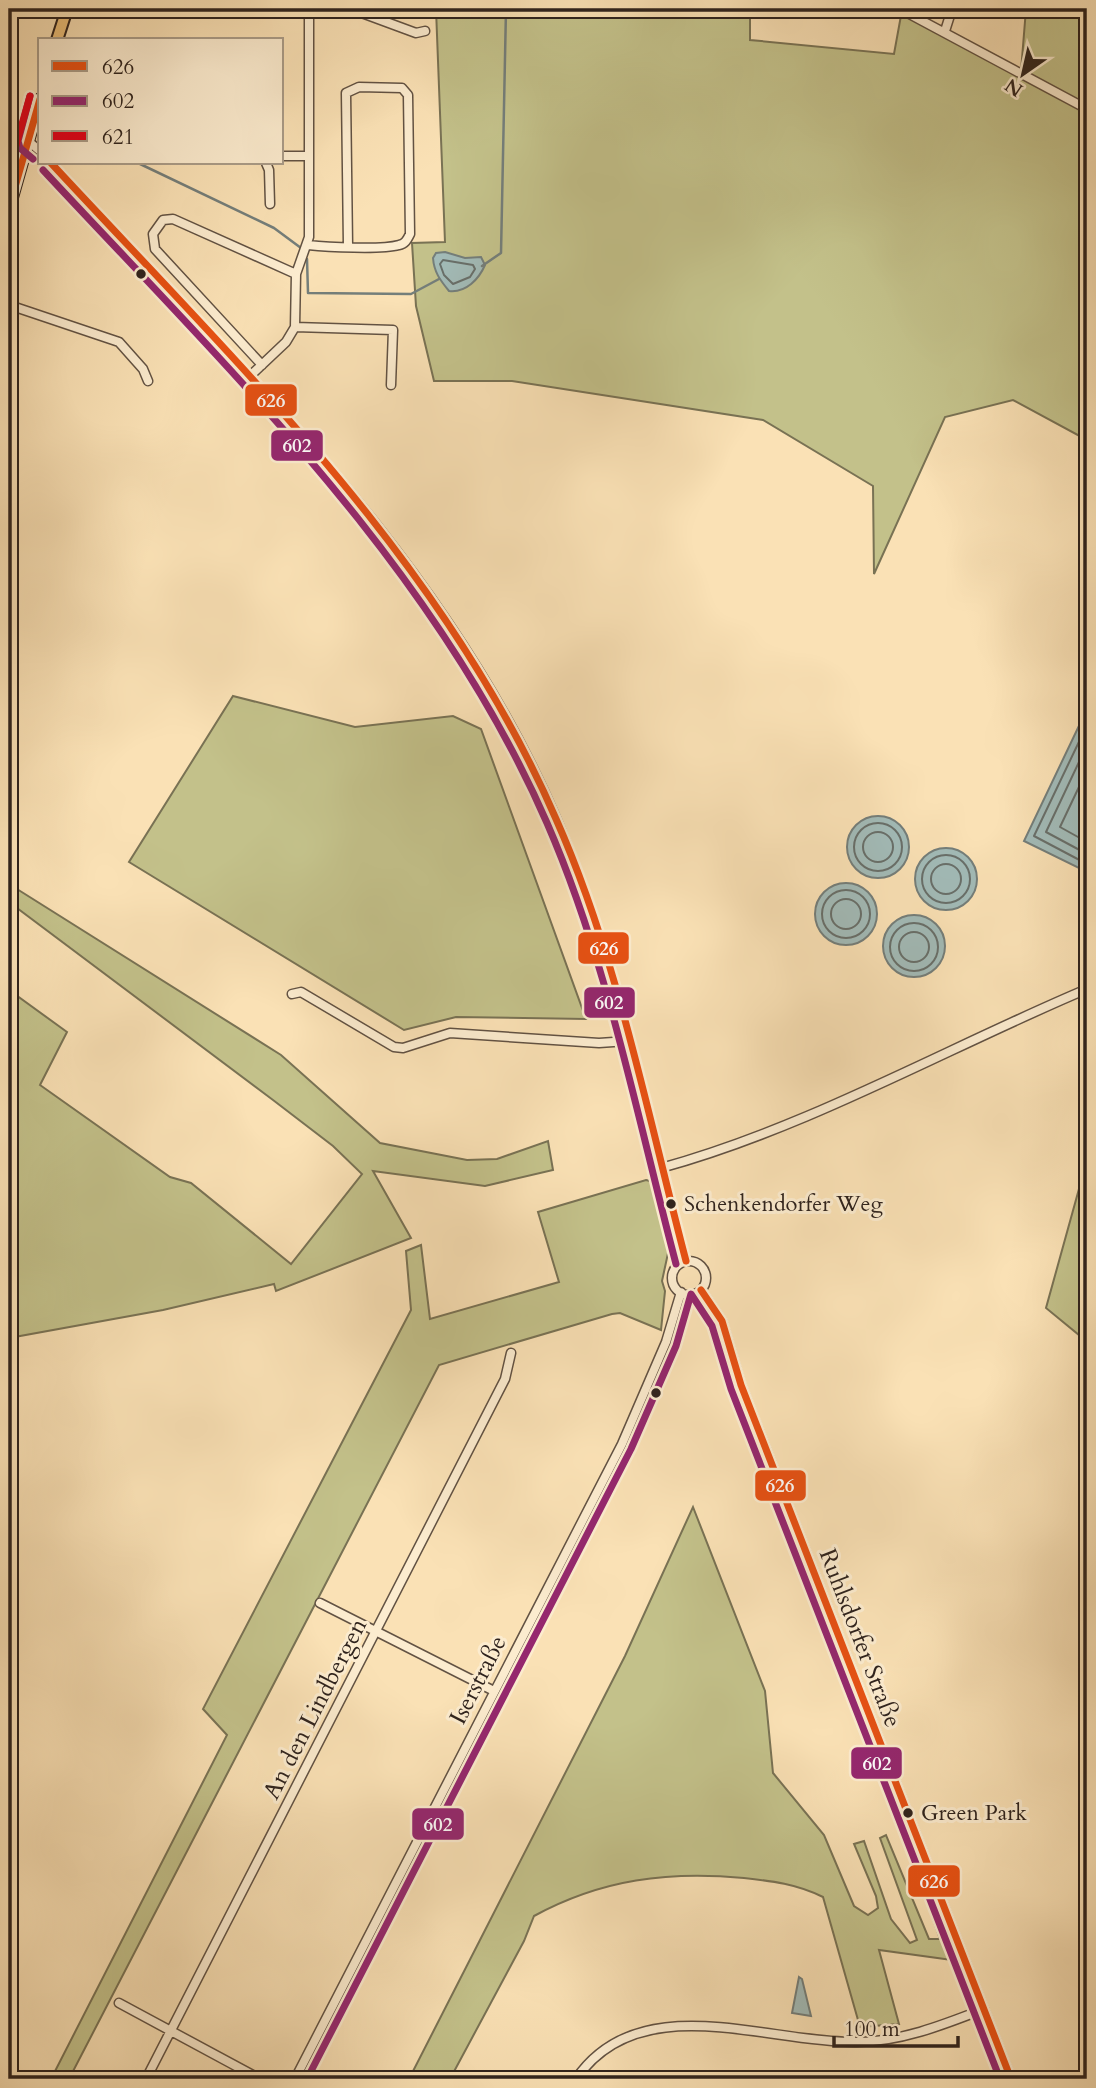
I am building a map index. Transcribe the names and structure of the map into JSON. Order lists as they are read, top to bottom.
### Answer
{
  "streets": {
    "street": ["Ruhlsdorfer Straße", "Iserstraße", "An den Lindbergen"]
  },
  "crossings": [
    ["Ruhlsdorfer Straße", "Iserstraße"]
  ],
  "places": ["Schenkendorfer Weg", "Green Park"],
  "lines": ["transit line 602", "transit line 621", "transit line 626"],
  "legend": ["626", "602", "621"],
  "scale_bar": "100 m",
  "north": "bottom left"
}
